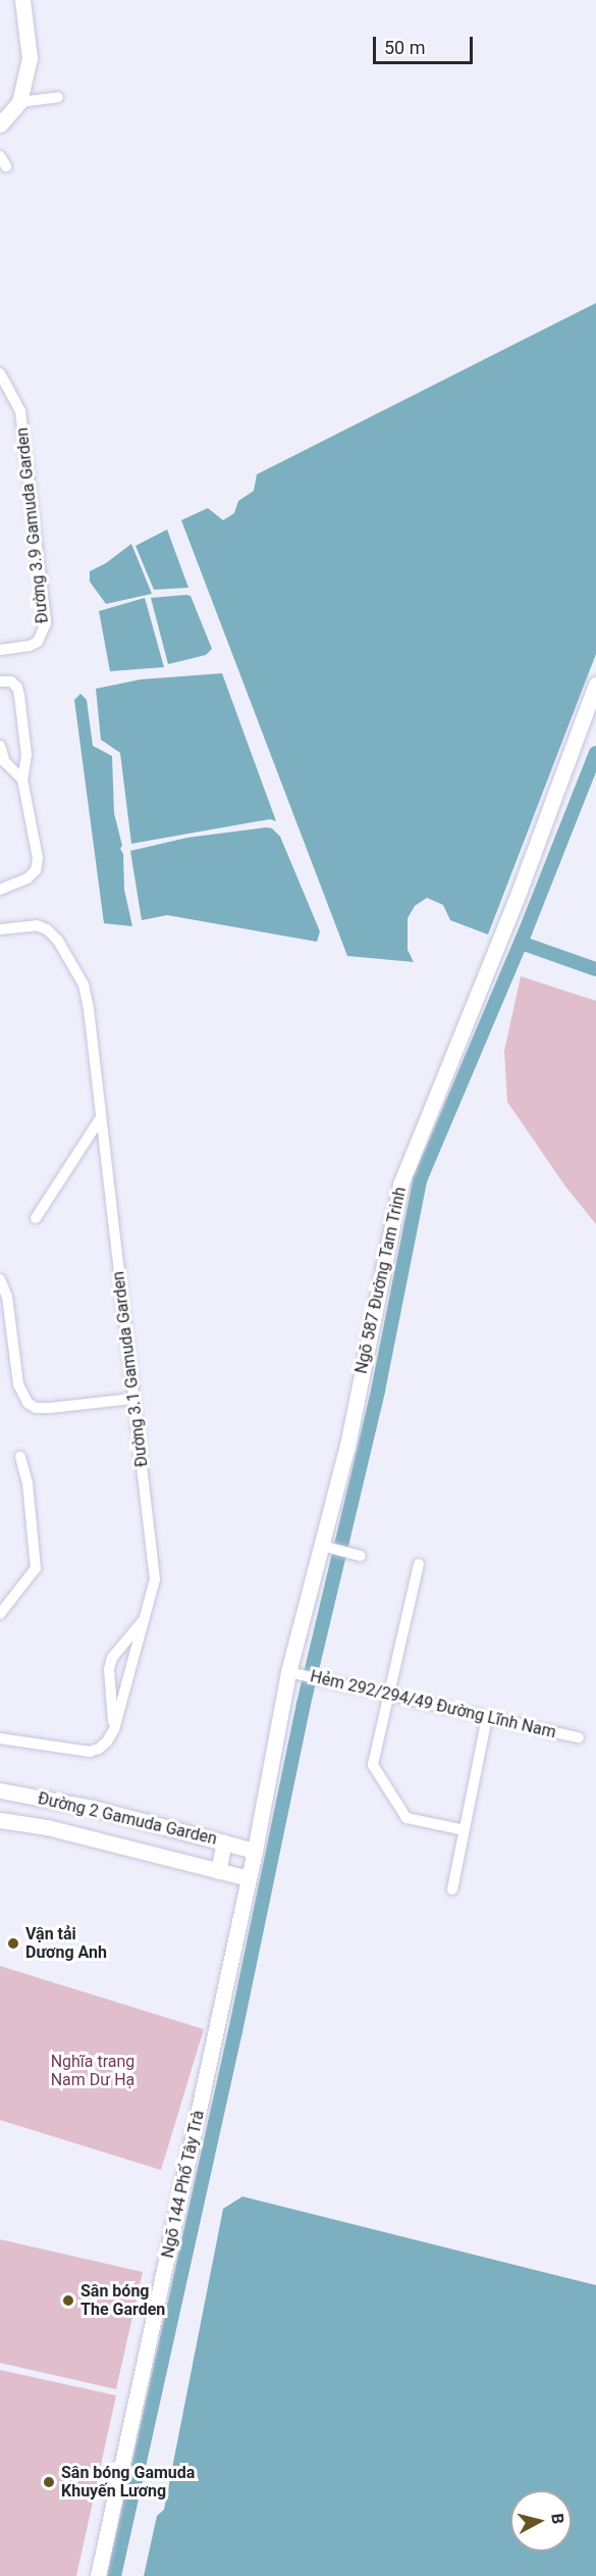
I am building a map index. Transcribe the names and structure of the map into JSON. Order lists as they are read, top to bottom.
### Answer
{
  "streets": {
    "street": [
      "Đường 3.9 Gamuda Garden",
      "Ngõ 587 Đường Tam Trinh",
      "Đường 3.1 Gamuda Garden",
      "Hẻm 292/294/49 Đường Lĩnh Nam",
      "Đường 2 Gamuda Garden",
      "Ngõ 144 Phố Tây Trà"
    ]
  },
  "crossings": [
    ["Ngõ 587 Đường Tam Trinh", "Hẻm 292/294/49 Đường Lĩnh Nam"],
    ["Ngõ 587 Đường Tam Trinh", "Đường 2 Gamuda Garden"],
    ["Ngõ 587 Đường Tam Trinh", "Ngõ 144 Phố Tây Trà"],
    ["Đường 2 Gamuda Garden", "Ngõ 144 Phố Tây Trà"]
  ],
  "parks": ["Nghĩa trang Nam Dư Hạ"],
  "places": ["Vận tải Dương Anh", "Sân bóng The Garden", "Sân bóng Gamuda Khuyến Lương"],
  "scale_bar": "50 m",
  "north": "right"
}
